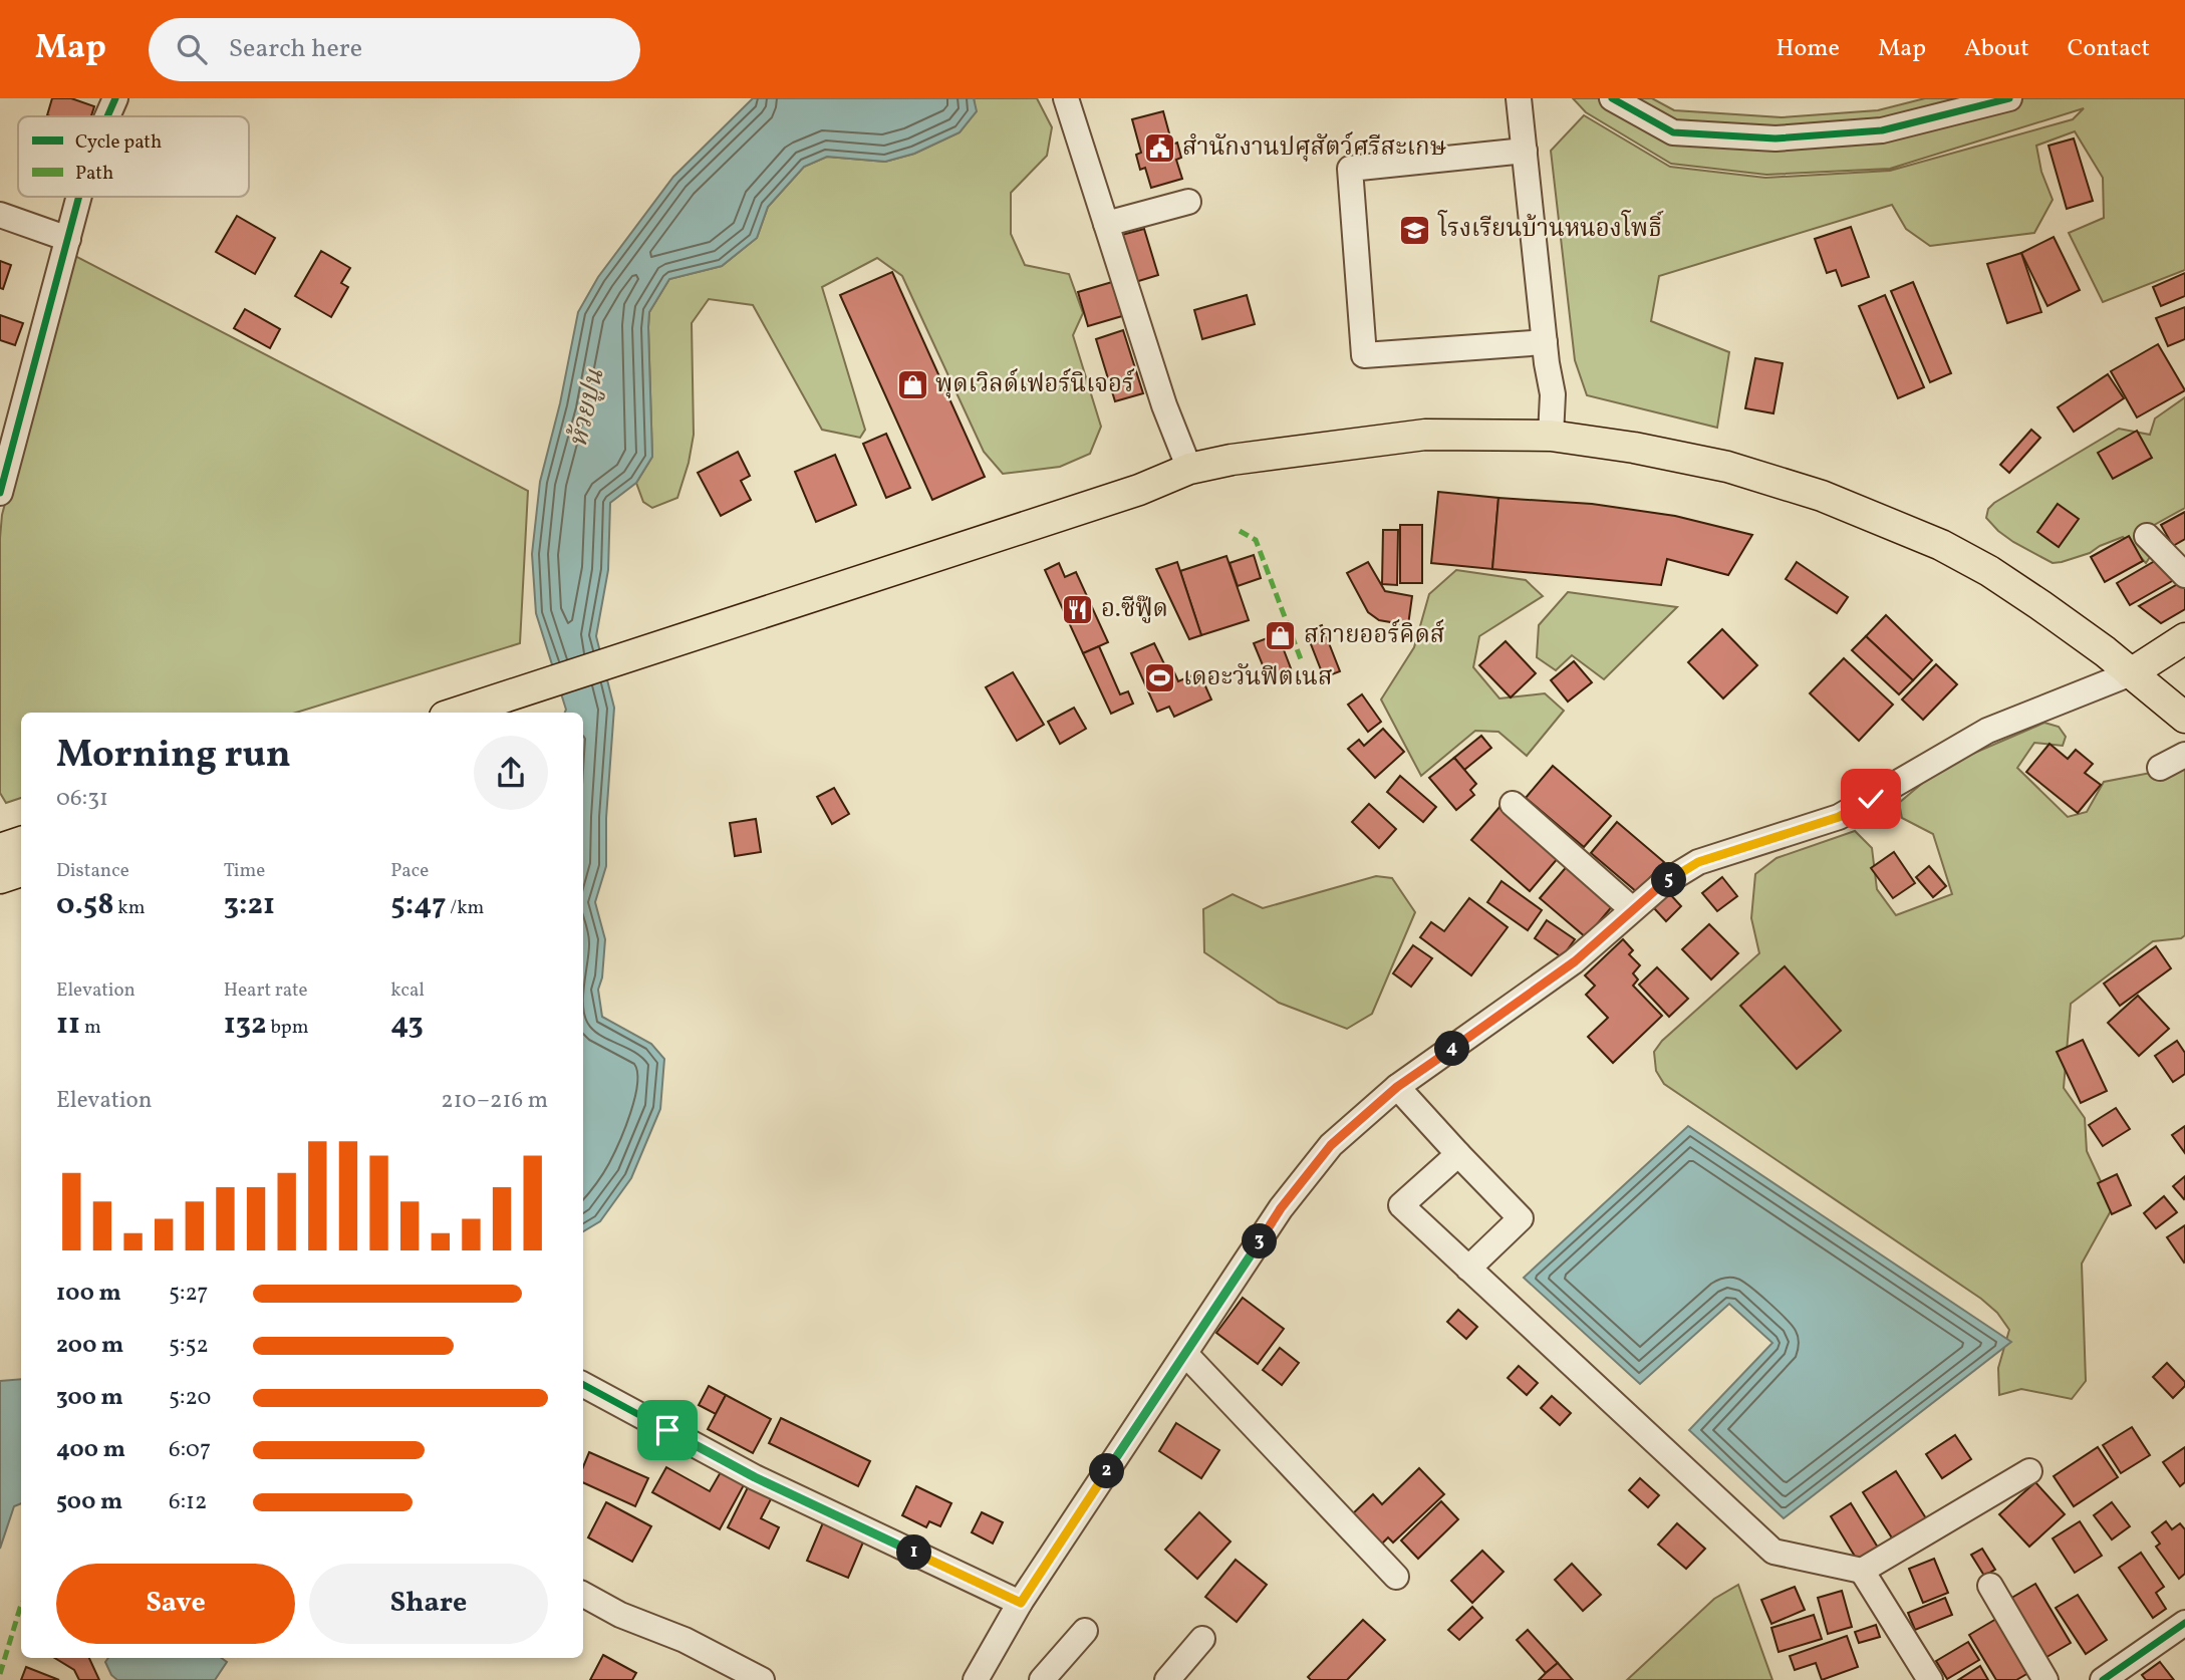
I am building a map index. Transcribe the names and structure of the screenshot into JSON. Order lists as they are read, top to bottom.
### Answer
{
  "water": ["ห้วยปูน"],
  "places": {
    "public building": ["สำนักงานปศุสัตว์ศรีสะเกษ"],
    "school or university": ["โรงเรียนบ้านหนองโพธิ์"],
    "shop": ["พุดเวิลด์เฟอร์นิเจอร์", "สกายออร์คิดส์"],
    "restaurant": ["อ.ซีฟู๊ด"],
    "sports": ["เดอะวันฟิตเนส"]
  },
  "legend": ["Cycle path", "Path"],
  "page": {
    "header": "Map",
    "search": "Search here",
    "nav": [
      "Home",
      "Map",
      "About",
      "Contact"
    ],
    "heading": ["Morning run", "06:31"],
    "stats": [
      ["Distance", "0.58 km"],
      ["Time", "3:21"],
      ["Pace", "5:47 /km"],
      ["Elevation", "11 m"],
      ["Heart rate", "132 bpm"],
      ["kcal", "43"]
    ],
    "pins": [
      "5",
      "4",
      "3",
      "2",
      "1"
    ],
    "chart": ["Elevation", "210–216 m"],
    "list": [
      {
        "name": "100 m",
        "note": "5:27"
      },
      {
        "name": "200 m",
        "note": "5:52"
      },
      {
        "name": "300 m",
        "note": "5:20"
      },
      {
        "name": "400 m",
        "note": "6:07"
      },
      {
        "name": "500 m",
        "note": "6:12"
      }
    ],
    "buttons": ["Save", "Share"]
  }
}
